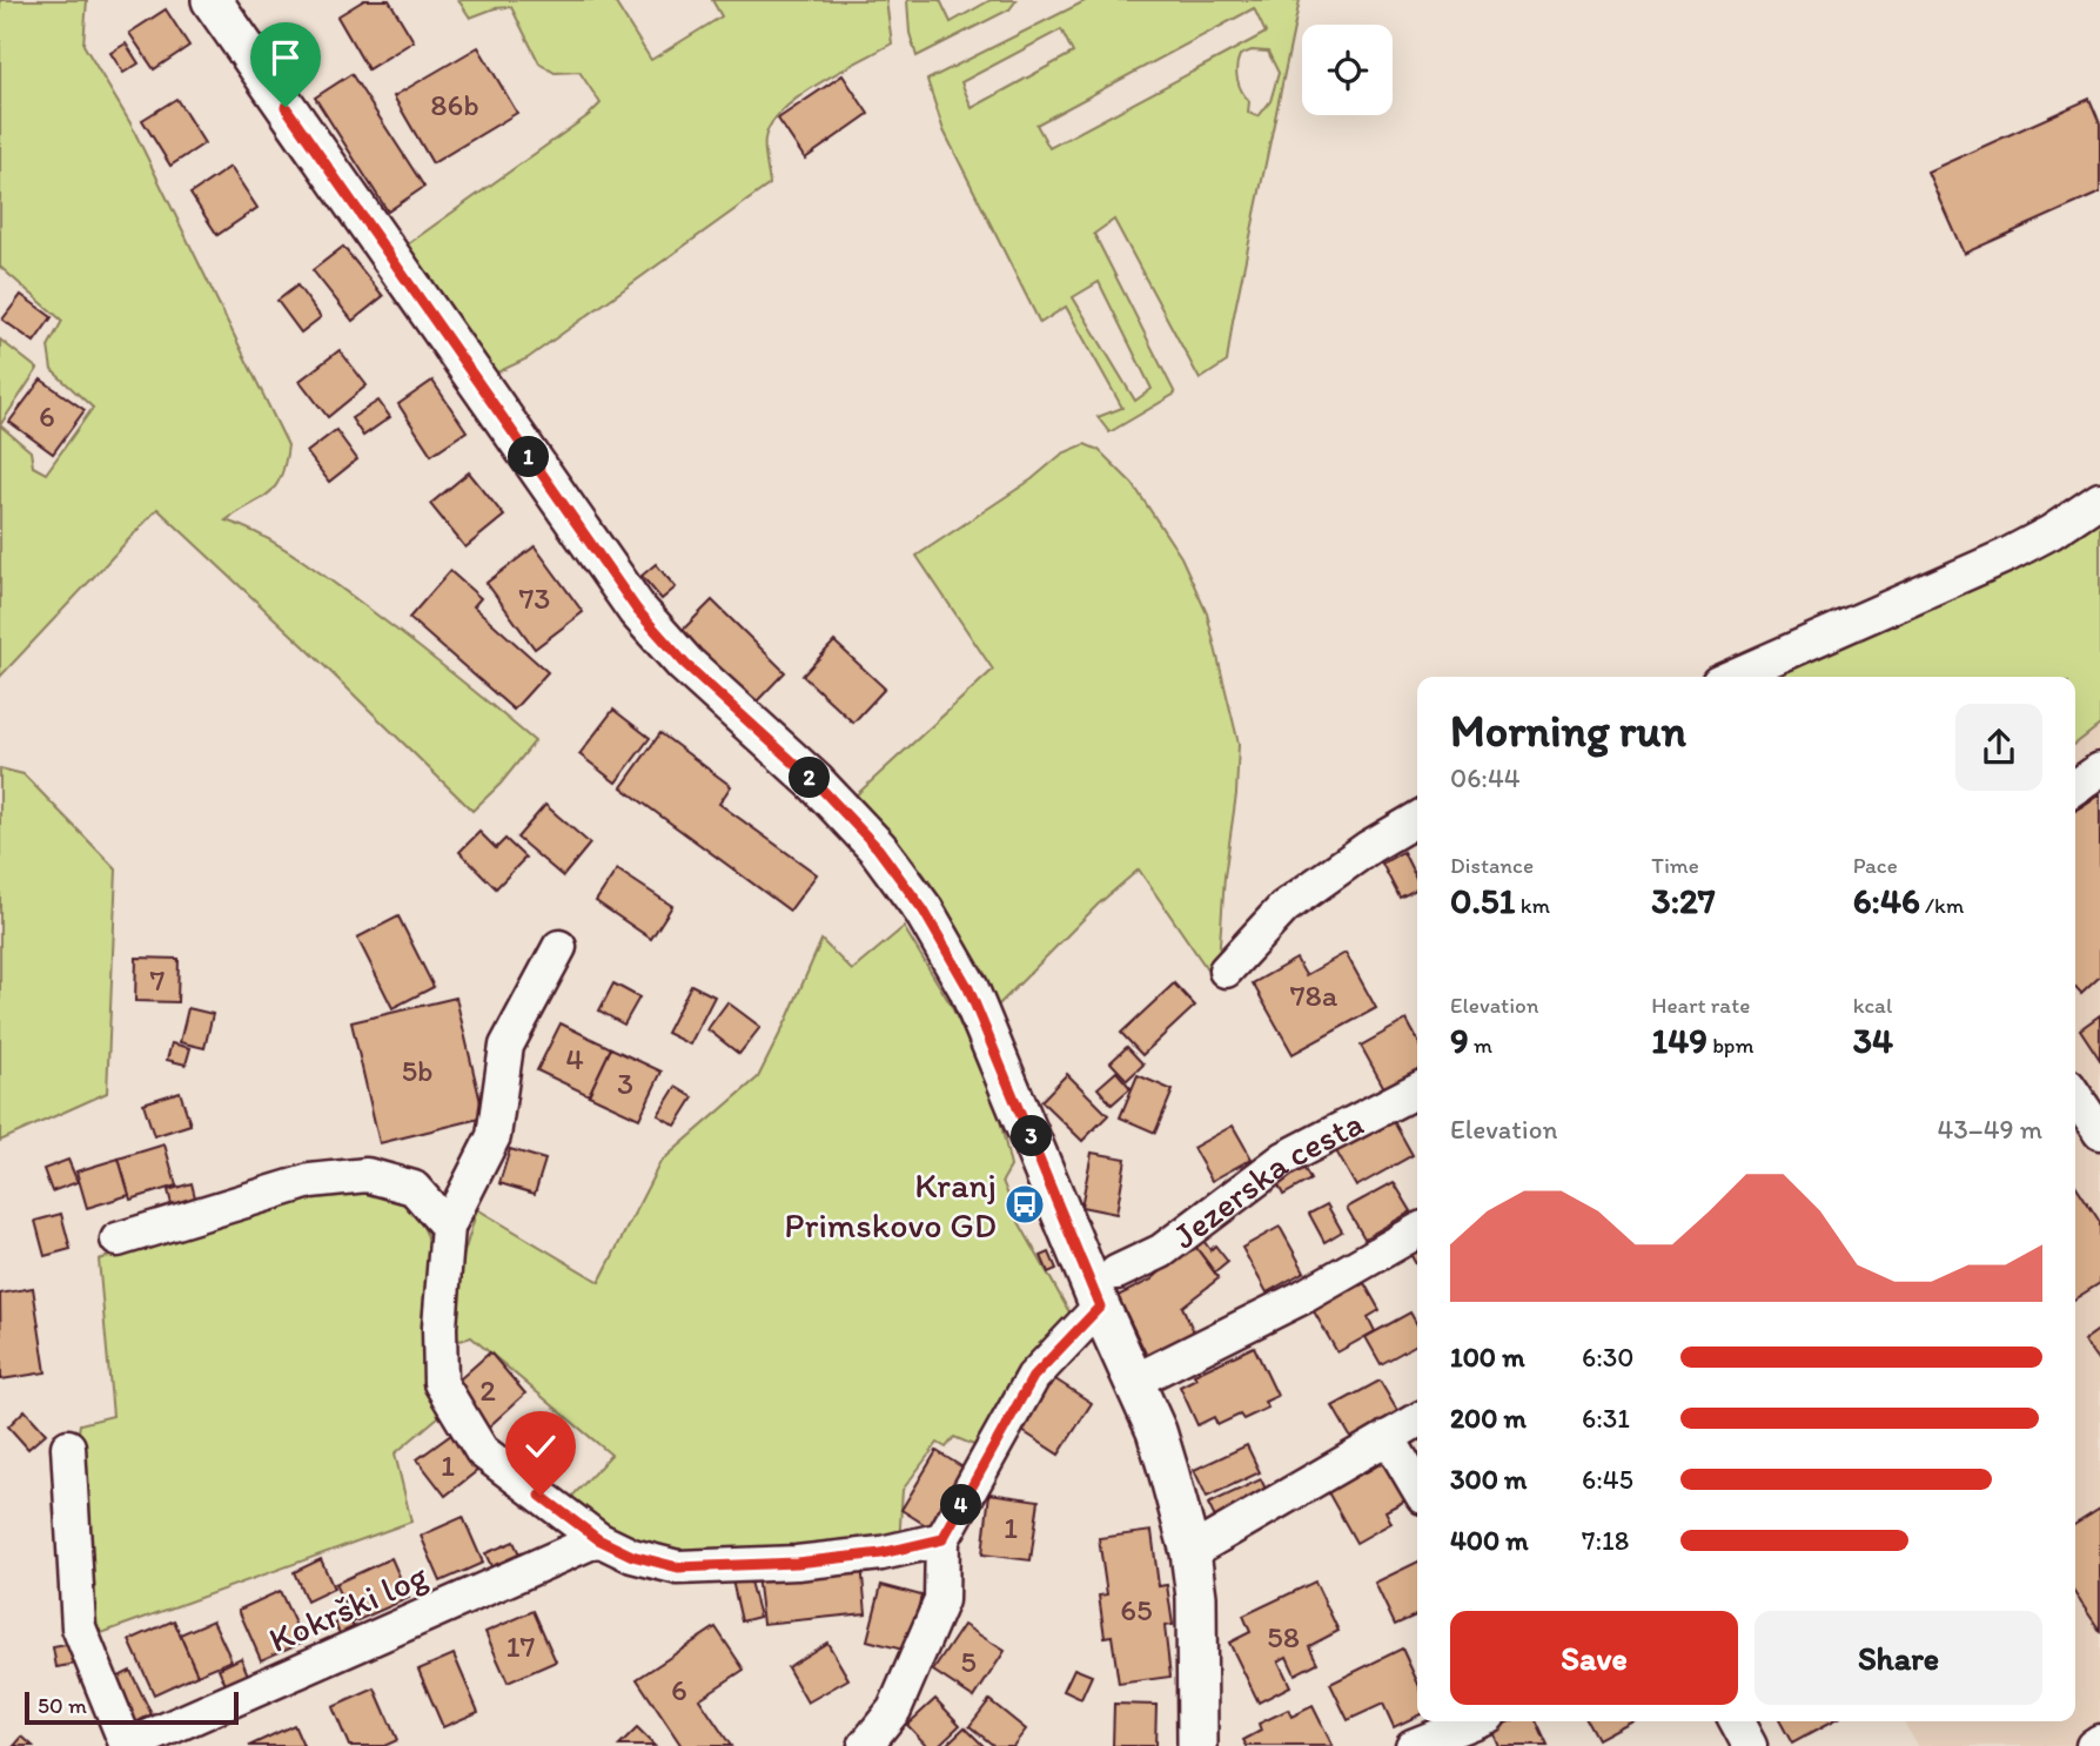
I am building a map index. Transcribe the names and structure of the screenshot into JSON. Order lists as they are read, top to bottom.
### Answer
{
  "streets": {
    "street": ["Jezerska cesta", "Kokrški log"]
  },
  "places": {
    "bus stop": ["Kranj Primskovo GD"]
  },
  "house_numbers": [
    "86b",
    "6",
    "73",
    "7",
    "78a",
    "4",
    "5b",
    "3",
    "2",
    "1",
    "1",
    "65",
    "58",
    "17",
    "5",
    "6"
  ],
  "scale_bar": "50 m",
  "page": {
    "pins": [
      "1",
      "2",
      "3",
      "4"
    ],
    "heading": ["Morning run", "06:44"],
    "stats": [
      ["Distance", "0.51 km"],
      ["Time", "3:27"],
      ["Pace", "6:46 /km"],
      ["Elevation", "9 m"],
      ["Heart rate", "149 bpm"],
      ["kcal", "34"]
    ],
    "chart": ["Elevation", "43–49 m"],
    "list": [
      {
        "name": "100 m",
        "note": "6:30"
      },
      {
        "name": "200 m",
        "note": "6:31"
      },
      {
        "name": "300 m",
        "note": "6:45"
      },
      {
        "name": "400 m",
        "note": "7:18"
      }
    ],
    "buttons": ["Save", "Share"],
    "scale": "50 m"
  }
}
